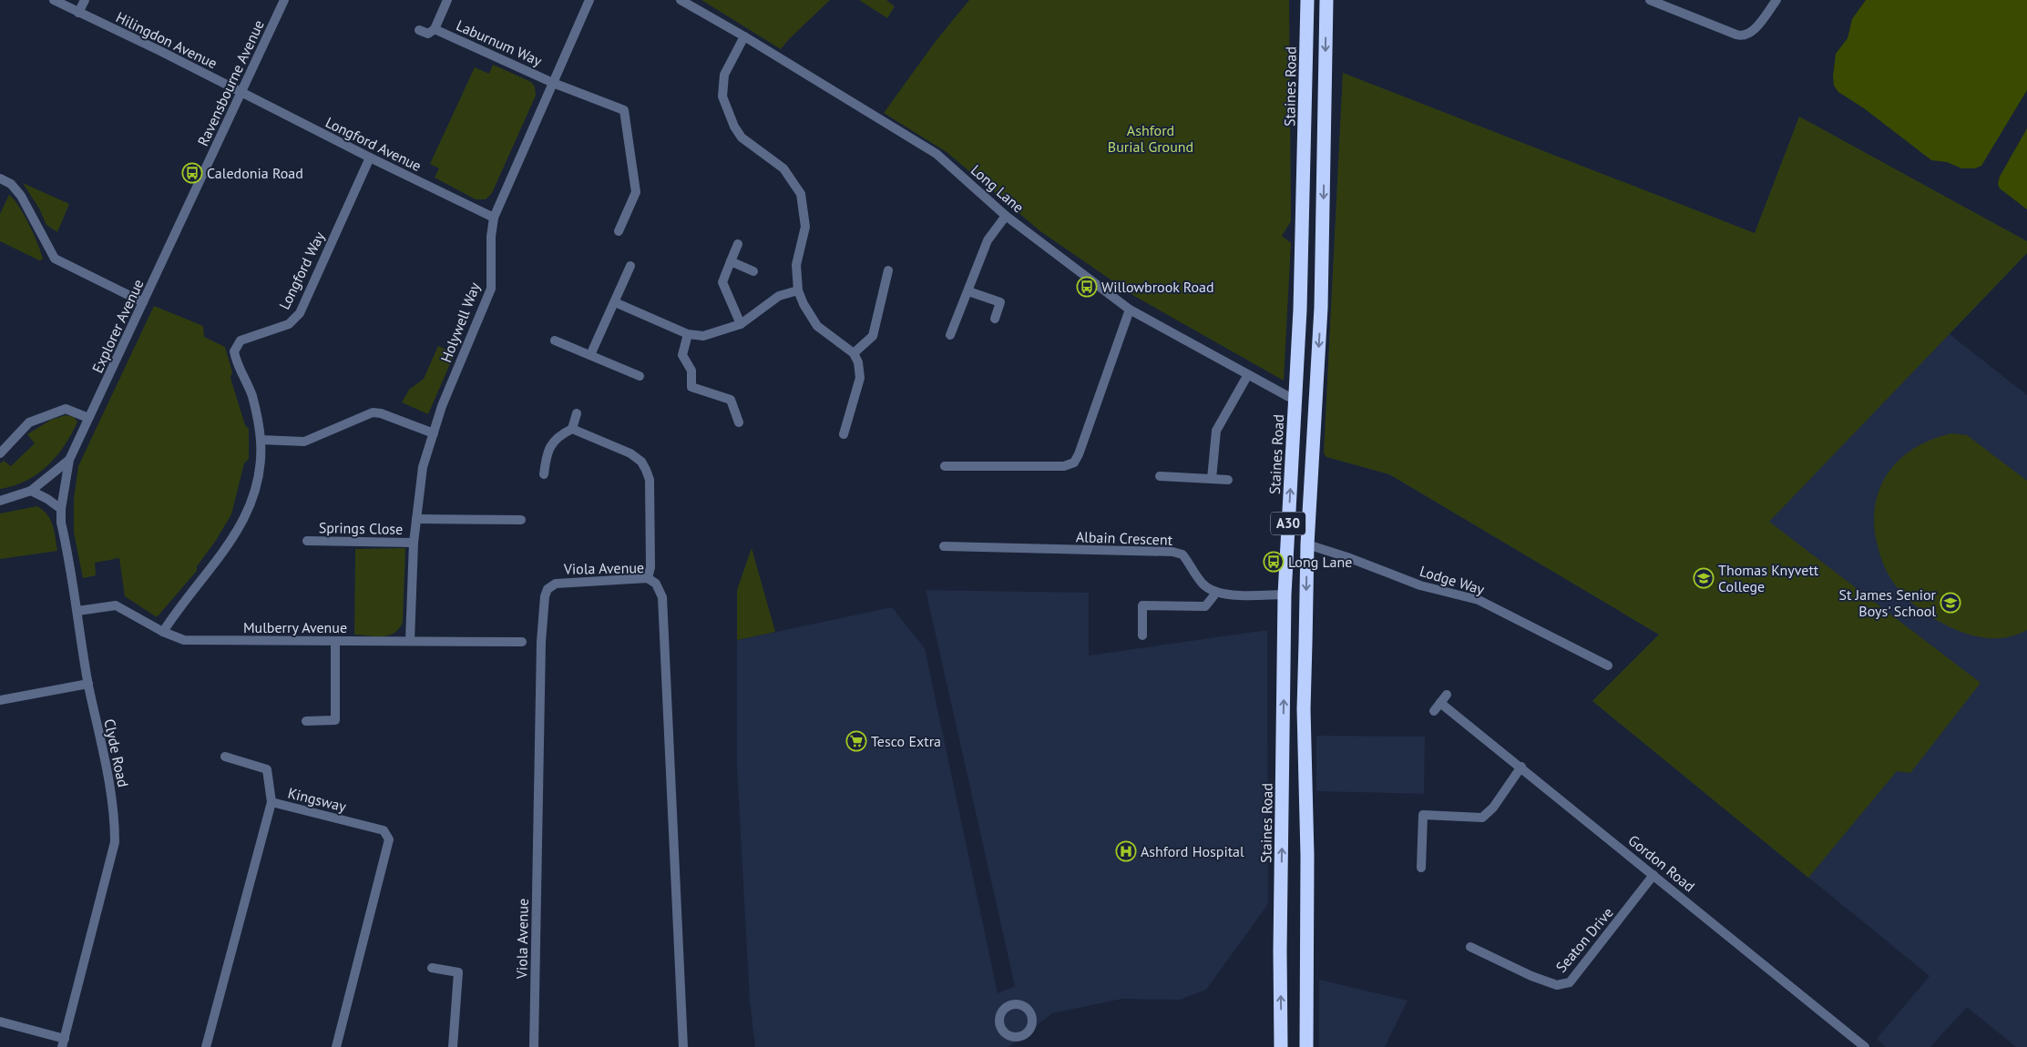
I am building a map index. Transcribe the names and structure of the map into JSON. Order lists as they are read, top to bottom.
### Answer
{
  "streets": {
    "highway": ["Staines Road", "A30"],
    "street": [
      "Hilingdon Avenue",
      "Laburnum Way",
      "Ravensbourne Avenue",
      "Longford Avenue",
      "Long Lane",
      "Longford Way",
      "Holywell Way",
      "Explorer Avenue",
      "Springs Close",
      "Albain Crescent",
      "Viola Avenue",
      "Lodge Way",
      "Mulberry Avenue",
      "Clyde Road",
      "Kingsway",
      "Gordon Road",
      "Seaton Drive"
    ]
  },
  "crossings": [
    ["Hilingdon Avenue", "Ravensbourne Avenue"],
    ["Hilingdon Avenue", "Longford Avenue"],
    ["Laburnum Way", "Holywell Way"],
    ["Ravensbourne Avenue", "Longford Avenue"],
    ["Ravensbourne Avenue", "Explorer Avenue"],
    ["Staines Road", "Long Lane"],
    ["Longford Avenue", "Longford Way"],
    ["Longford Avenue", "Holywell Way"],
    ["Longford Way", "Mulberry Avenue"],
    ["Holywell Way", "Springs Close"],
    ["Holywell Way", "Mulberry Avenue"],
    ["Explorer Avenue", "Clyde Road"],
    ["A30", "Lodge Way"],
    ["Mulberry Avenue", "Clyde Road"],
    ["Gordon Road", "Seaton Drive"]
  ],
  "parks": ["Ashford Burial Ground"],
  "places": {
    "bus stop": ["Caledonia Road", "Willowbrook Road", "Long Lane"],
    "school or university": ["Thomas Knyvett College", "St James Senior Boys' School"],
    "supermarket": ["Tesco Extra"],
    "hospital": ["Ashford Hospital"]
  }
}
